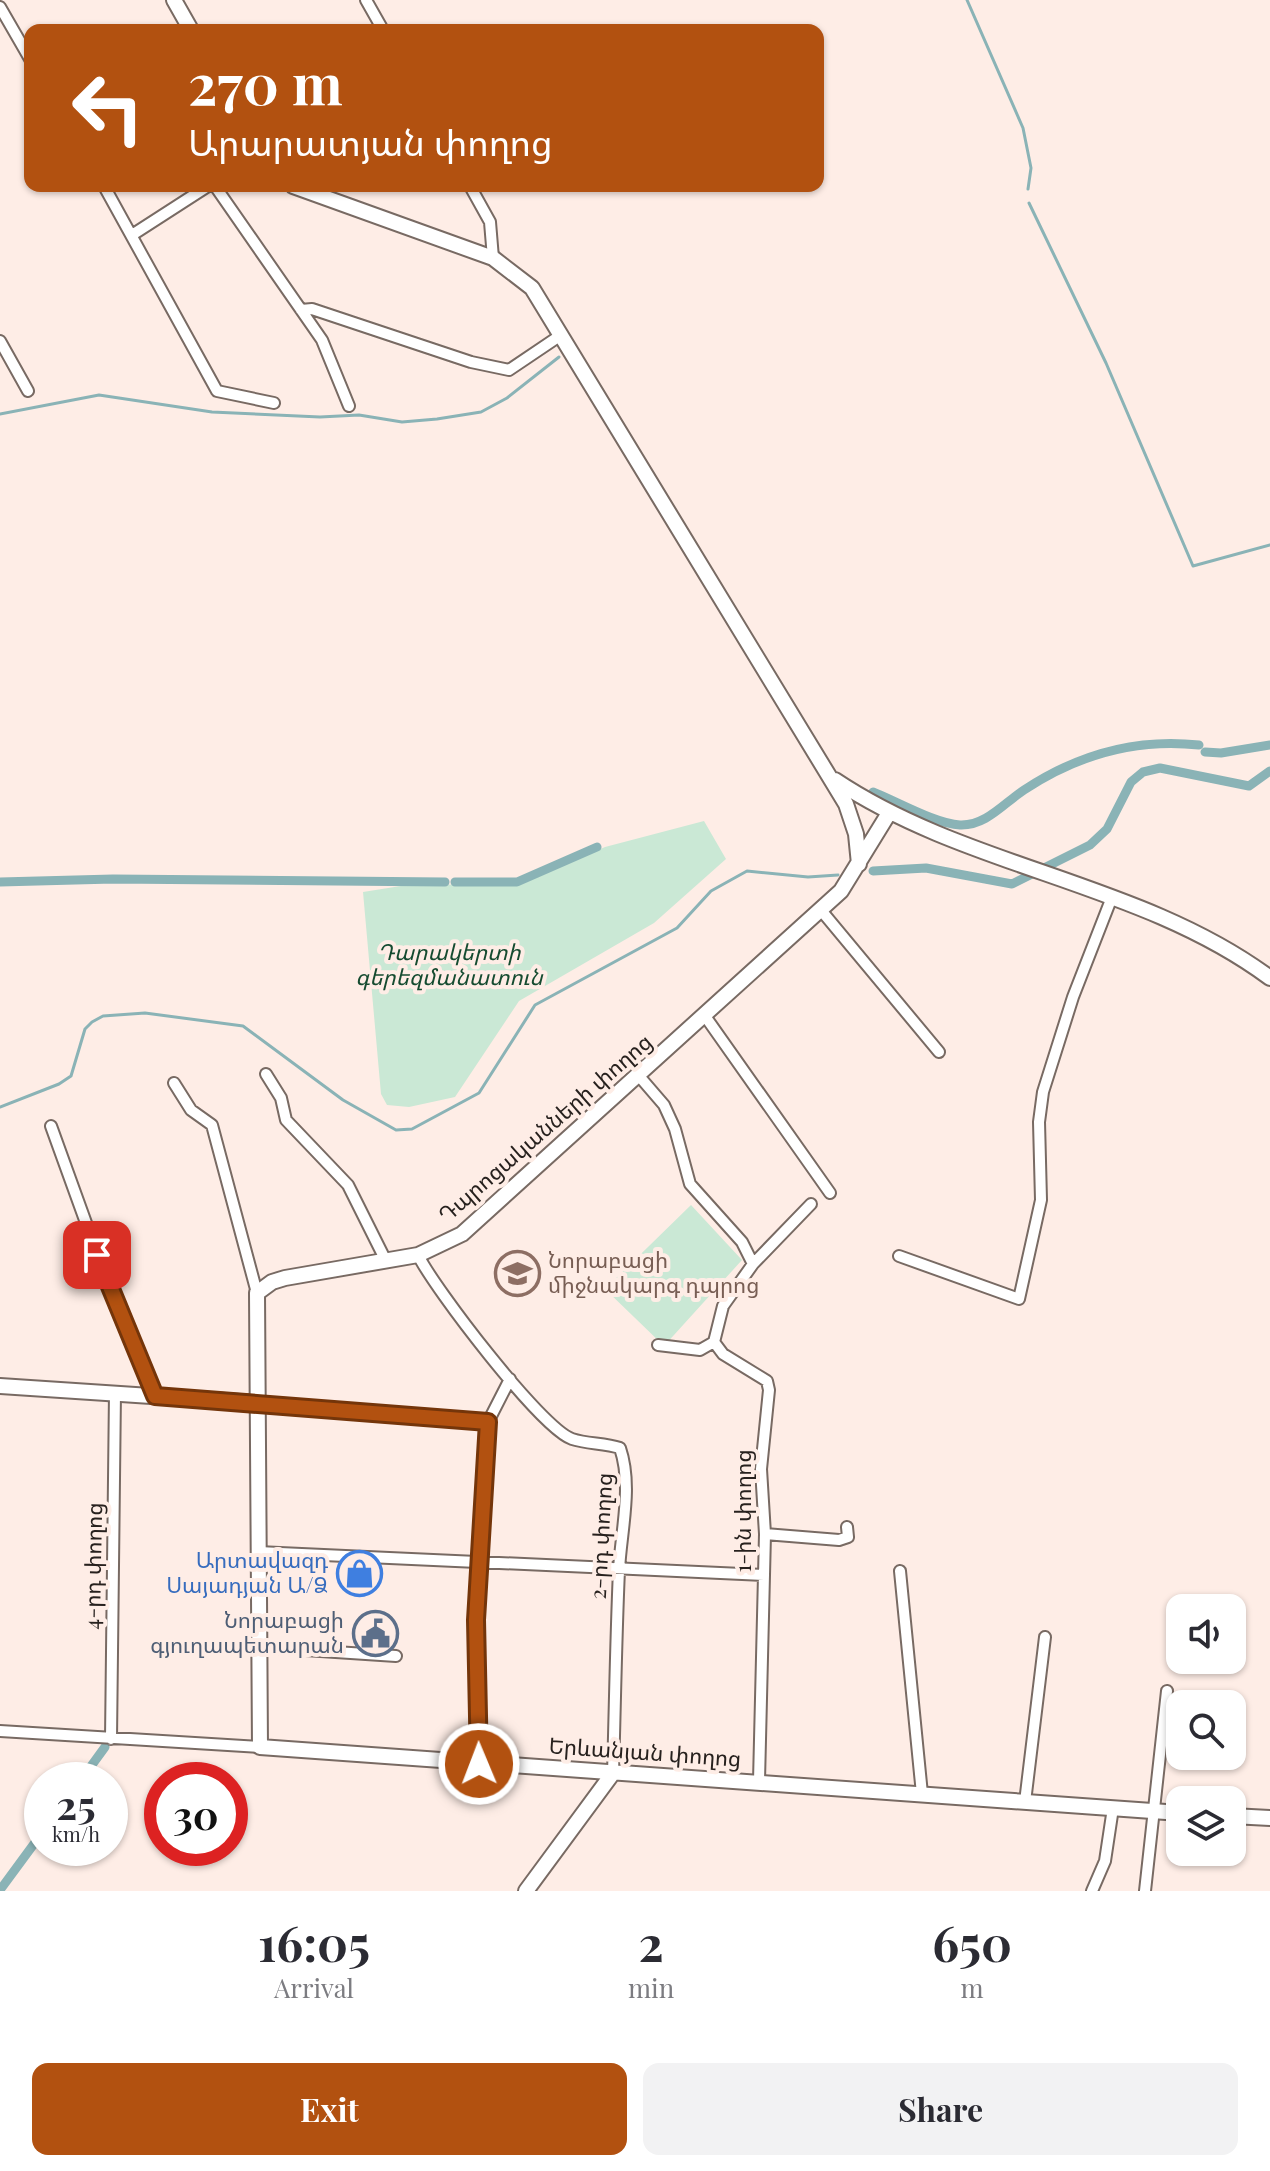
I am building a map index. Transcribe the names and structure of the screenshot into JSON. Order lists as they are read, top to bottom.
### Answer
{
  "streets": {
    "main road": ["Դպրոցականների փողոց", "Երևանյան փողոց"],
    "street": ["1-ին փողոց", "2-րդ փողոց", "4-րդ փողոց"]
  },
  "crossings": [
    ["Դպրոցականների փողոց", "2-րդ փողոց"],
    ["1-ին փողոց", "Երևանյան փողոց"],
    ["2-րդ փողոց", "Երևանյան փողոց"]
  ],
  "parks": ["Դարակերտի գերեզմանատուն"],
  "places": {
    "school or university": ["Նորաբացի միջնակարգ դպրոց"],
    "shop": ["Արտավազդ Սայադյան Ա/Ձ"],
    "public building": ["Նորաբացի գյուղապետարան"]
  },
  "page": {
    "turn": ["270 m", "Արարատյան փողոց"],
    "speed": "25 km/h",
    "limit": "30",
    "eta": [
      "16:05",
      "Arrival",
      "2",
      "min",
      "650",
      "m"
    ],
    "buttons": ["Exit", "Share"]
  }
}
